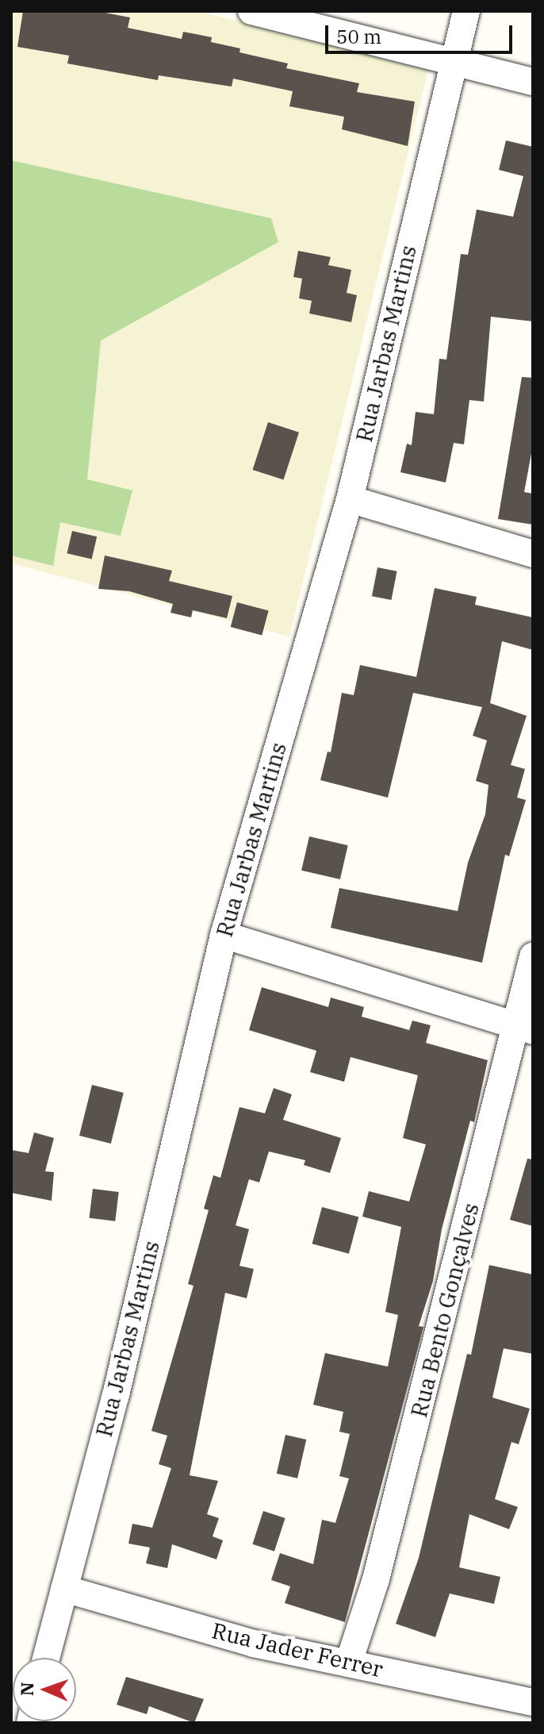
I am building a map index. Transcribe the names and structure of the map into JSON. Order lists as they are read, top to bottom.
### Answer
{
  "streets": {
    "street": ["Rua Jarbas Martins", "Rua Bento Gonçalves", "Rua Jader Ferrer"]
  },
  "crossings": [
    ["Rua Jarbas Martins", "Rua Jader Ferrer"],
    ["Rua Bento Gonçalves", "Rua Jader Ferrer"]
  ],
  "scale_bar": "50 m",
  "north": "left"
}
